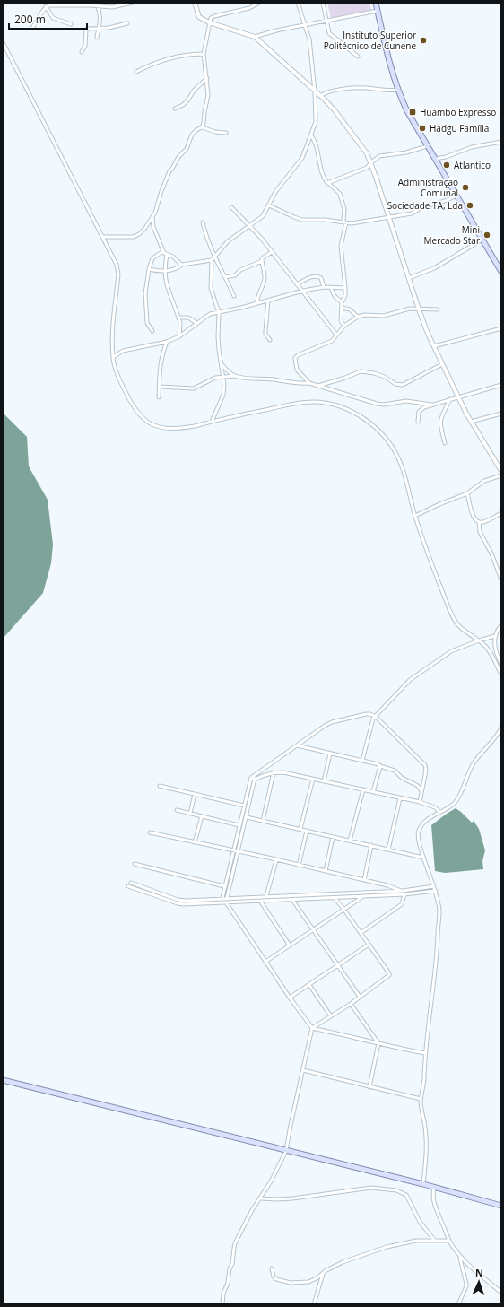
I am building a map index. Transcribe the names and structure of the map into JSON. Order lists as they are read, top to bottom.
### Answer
{
  "places": {
    "other": [
      "Instituto Superior Politécnico de Cunene",
      "Hadgu Família",
      "Atlantico",
      "Administração Comunal",
      "Sociedade TA, Lda",
      "Mini Mercado Star"
    ],
    "transit": ["Huambo Expresso"]
  },
  "scale_bar": "200 m",
  "north": "top"
}
